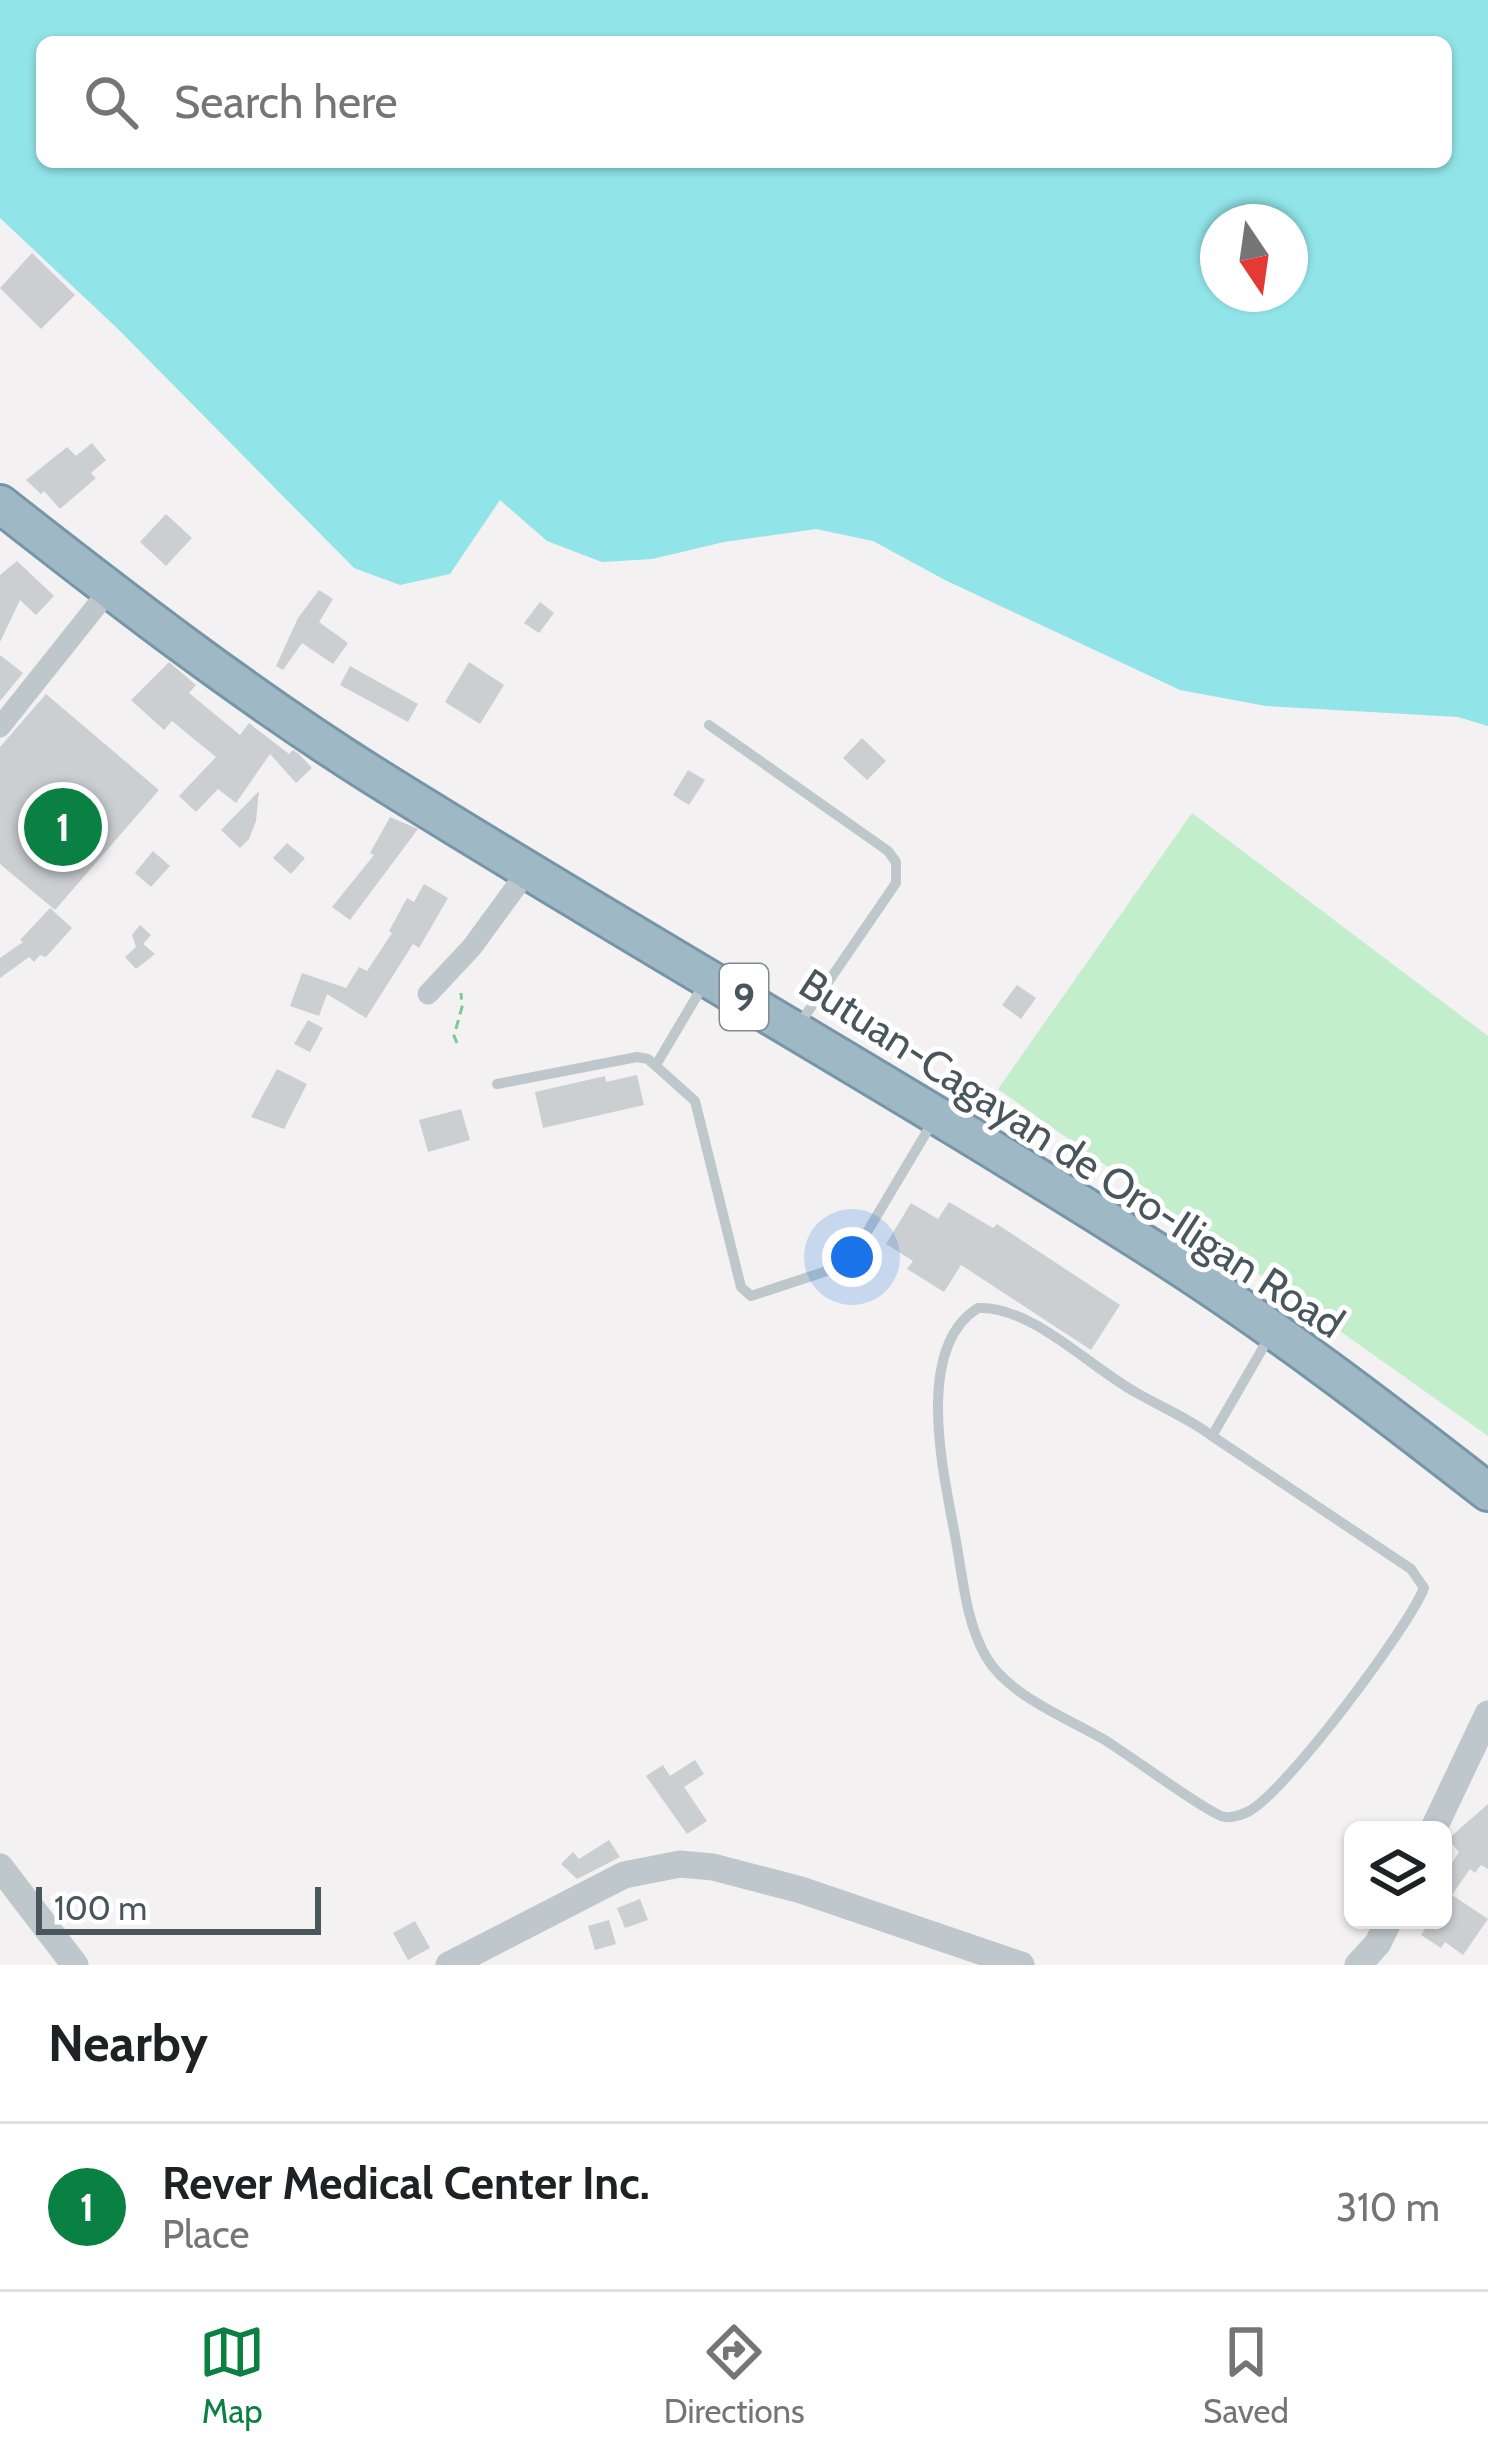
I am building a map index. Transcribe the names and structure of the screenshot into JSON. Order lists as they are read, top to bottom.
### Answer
{
  "streets": {
    "highway": ["9", "Butuan-Cagayan de Oro-Iligan Road"]
  },
  "scale_bar": "100 m",
  "north": "bottom",
  "page": {
    "search": "Search here",
    "pins": "1",
    "scale": "100 m",
    "heading": "Nearby",
    "list": [
      {
        "mark": "1",
        "name": "Rever Medical Center Inc.",
        "note": "Place",
        "value": "310 m"
      }
    ],
    "nav": ["Map", "Directions", "Saved"]
  }
}
